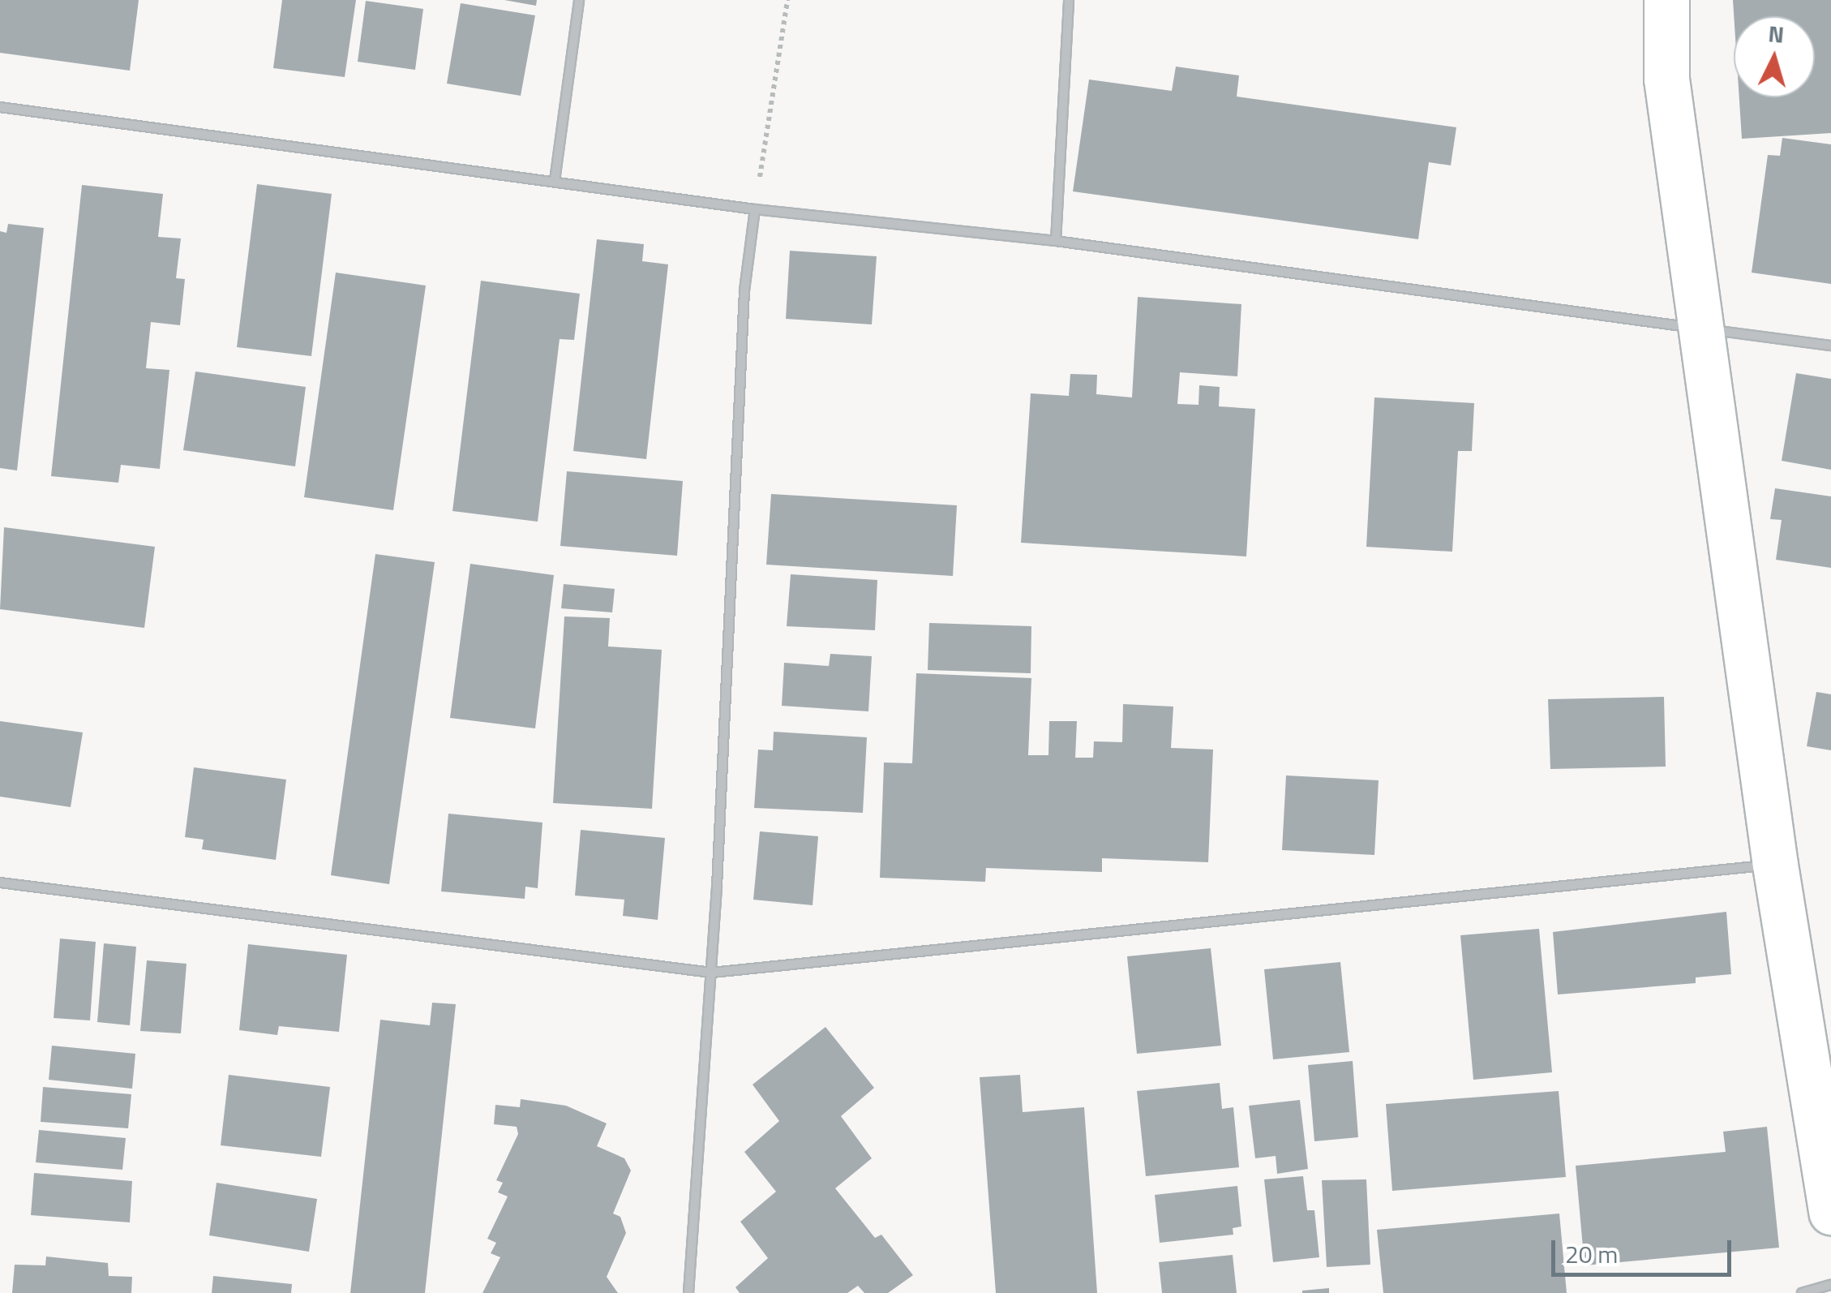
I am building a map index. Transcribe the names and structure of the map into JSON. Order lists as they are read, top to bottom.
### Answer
{
  "scale_bar": "20 m",
  "north": "top"
}
